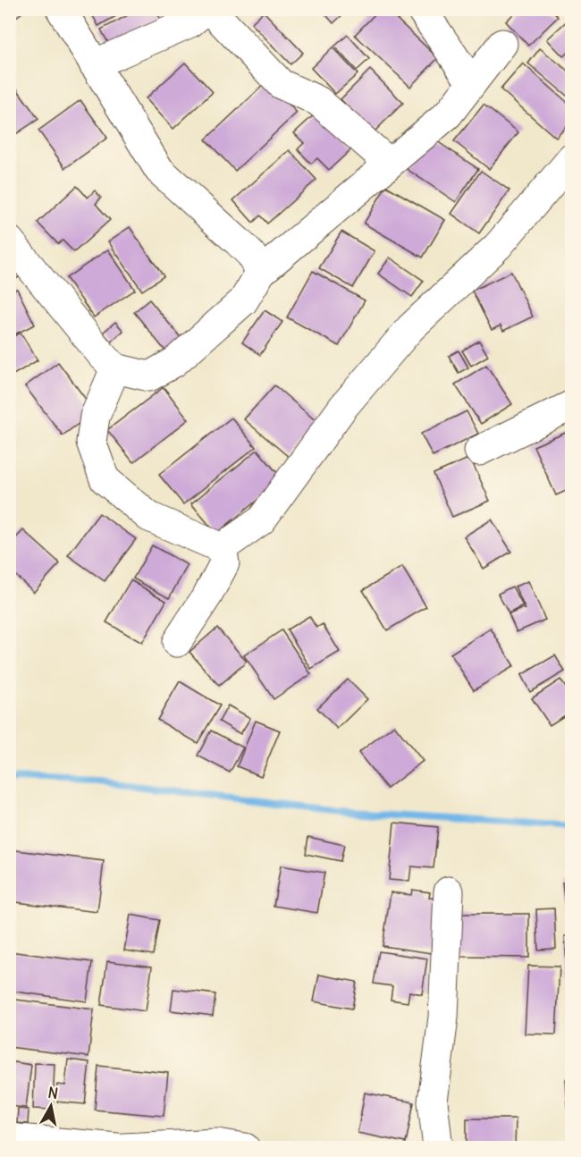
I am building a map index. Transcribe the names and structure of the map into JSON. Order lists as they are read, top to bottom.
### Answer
{
  "north": "top"
}
